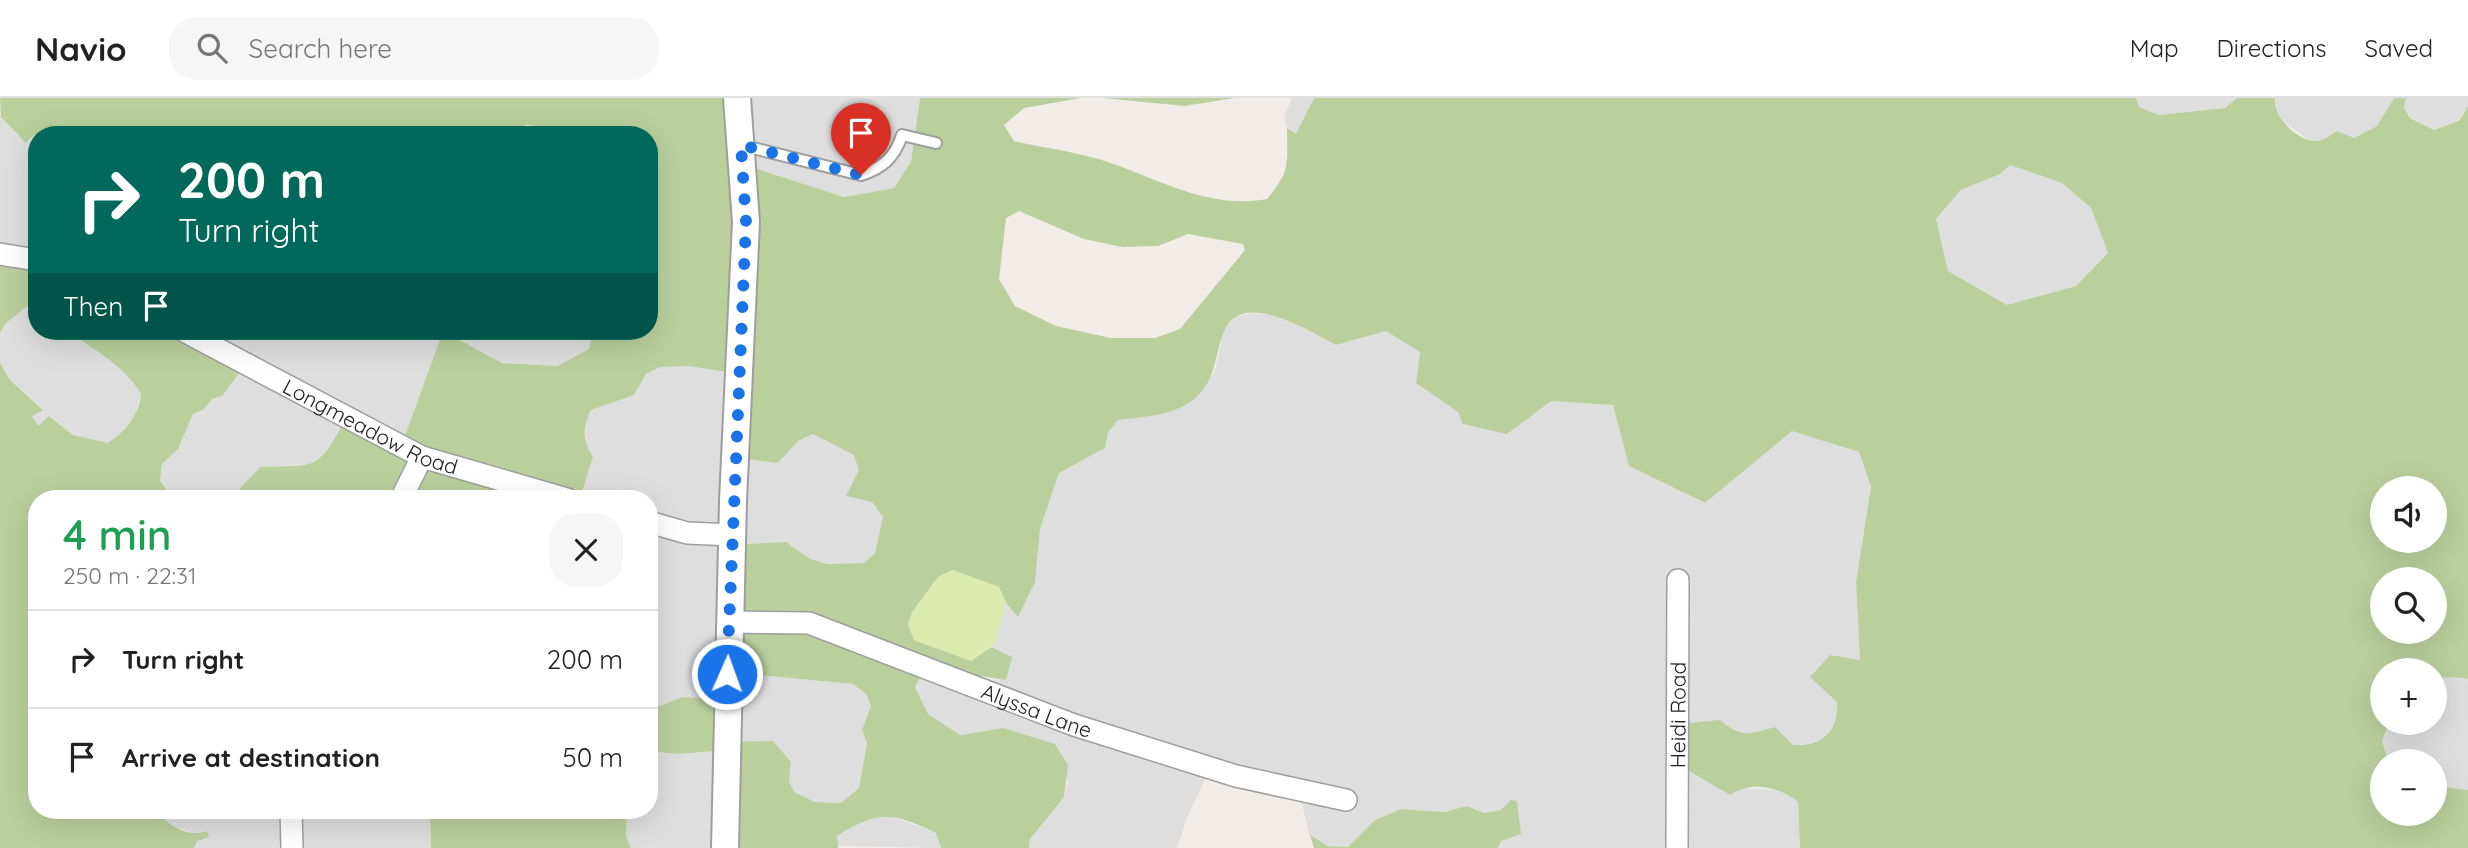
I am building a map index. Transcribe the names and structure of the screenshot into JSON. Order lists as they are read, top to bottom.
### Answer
{
  "streets": {
    "street": ["Longmeadow Road", "Alyssa Lane", "Heidi Road"]
  },
  "page": {
    "header": "Navio",
    "search": "Search here",
    "nav": ["Map", "Directions", "Saved"],
    "turn": ["200 m", "Turn right"],
    "then": "Then",
    "map_buttons": ["+", "−"],
    "heading": ["4 min", "250 m · 22:31"],
    "list": [
      {
        "name": "Turn right",
        "value": "200 m"
      },
      {
        "name": "Arrive at destination",
        "value": "50 m"
      }
    ]
  }
}
